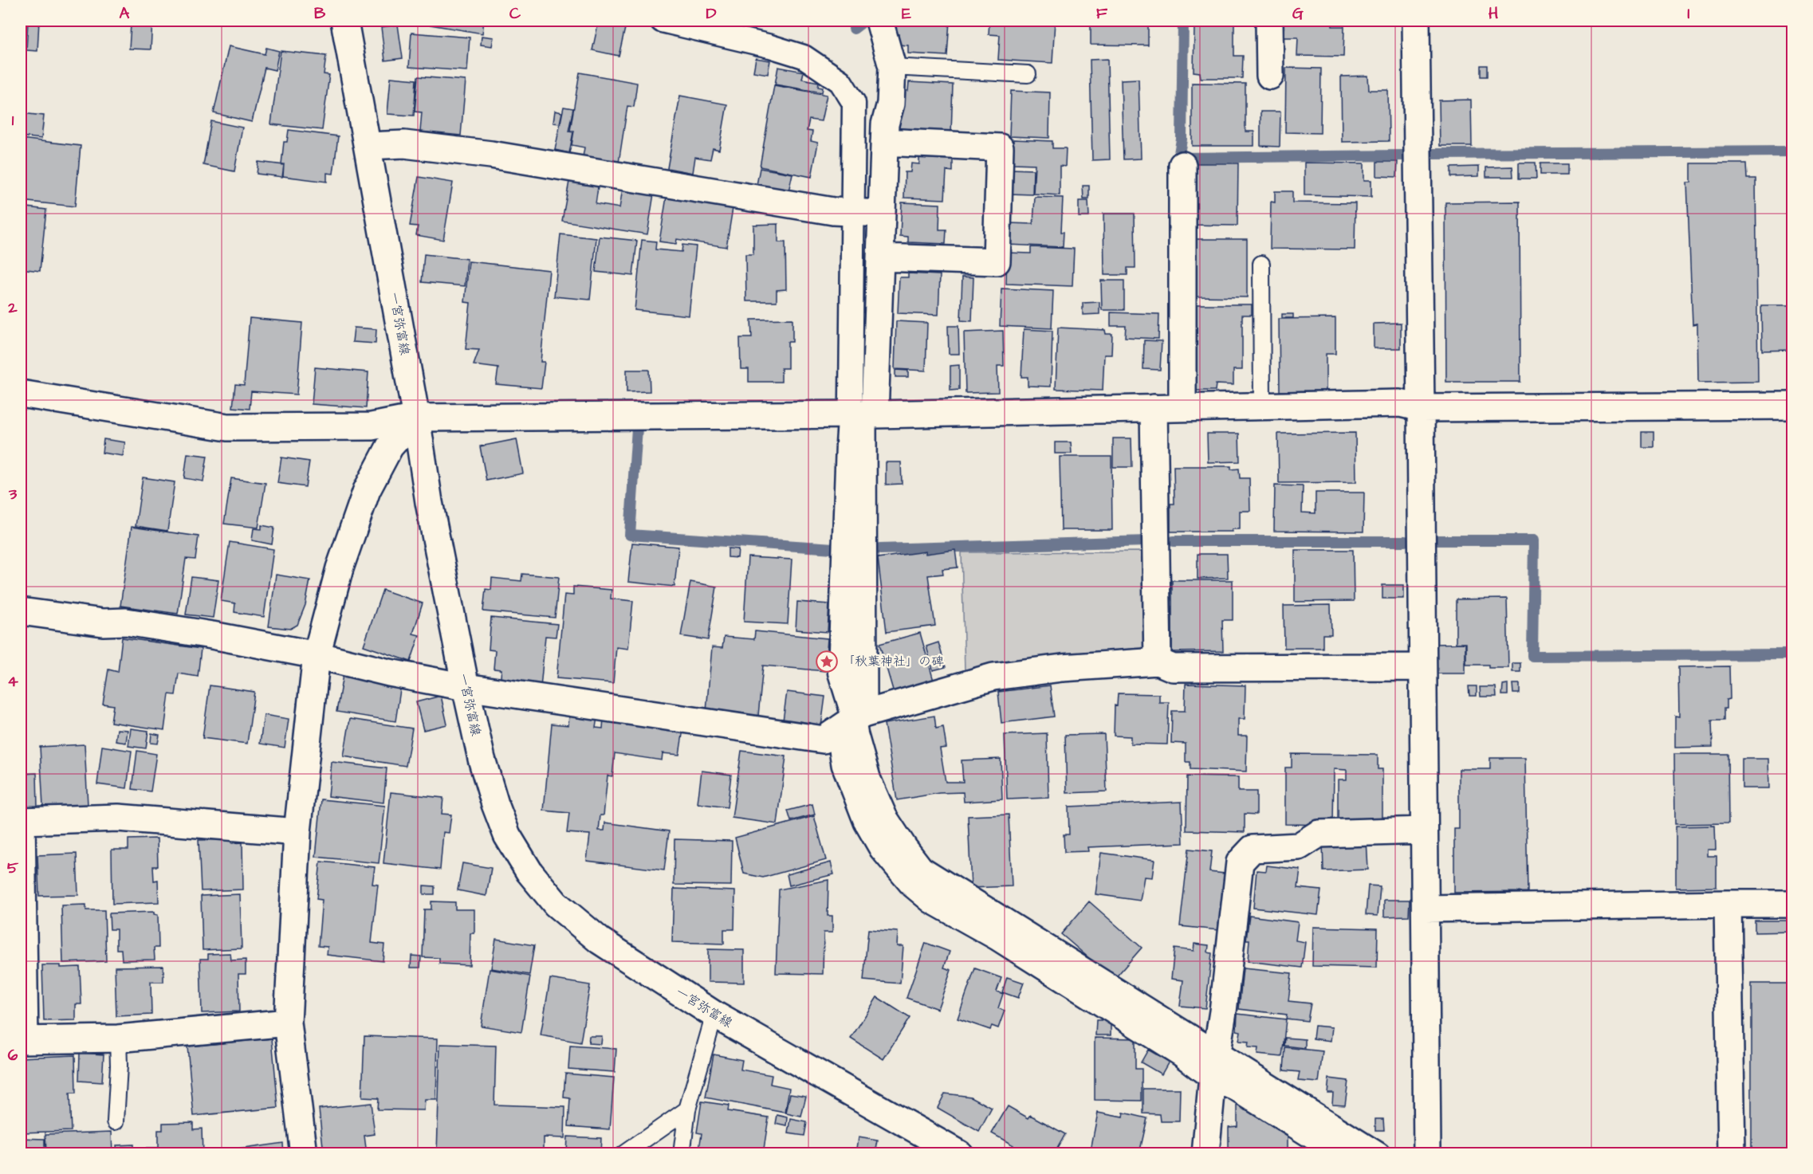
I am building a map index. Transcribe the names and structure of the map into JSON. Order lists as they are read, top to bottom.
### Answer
{
  "streets": {
    "street": ["一宮弥富線"]
  },
  "places": {
    "place": ["「秋葉神社」の碑"]
  },
  "grid": {
    "columns": [
      "A",
      "B",
      "C",
      "D",
      "E",
      "F",
      "G",
      "H",
      "I"
    ],
    "rows": [
      "1",
      "2",
      "3",
      "4",
      "5",
      "6"
    ]
  }
}
